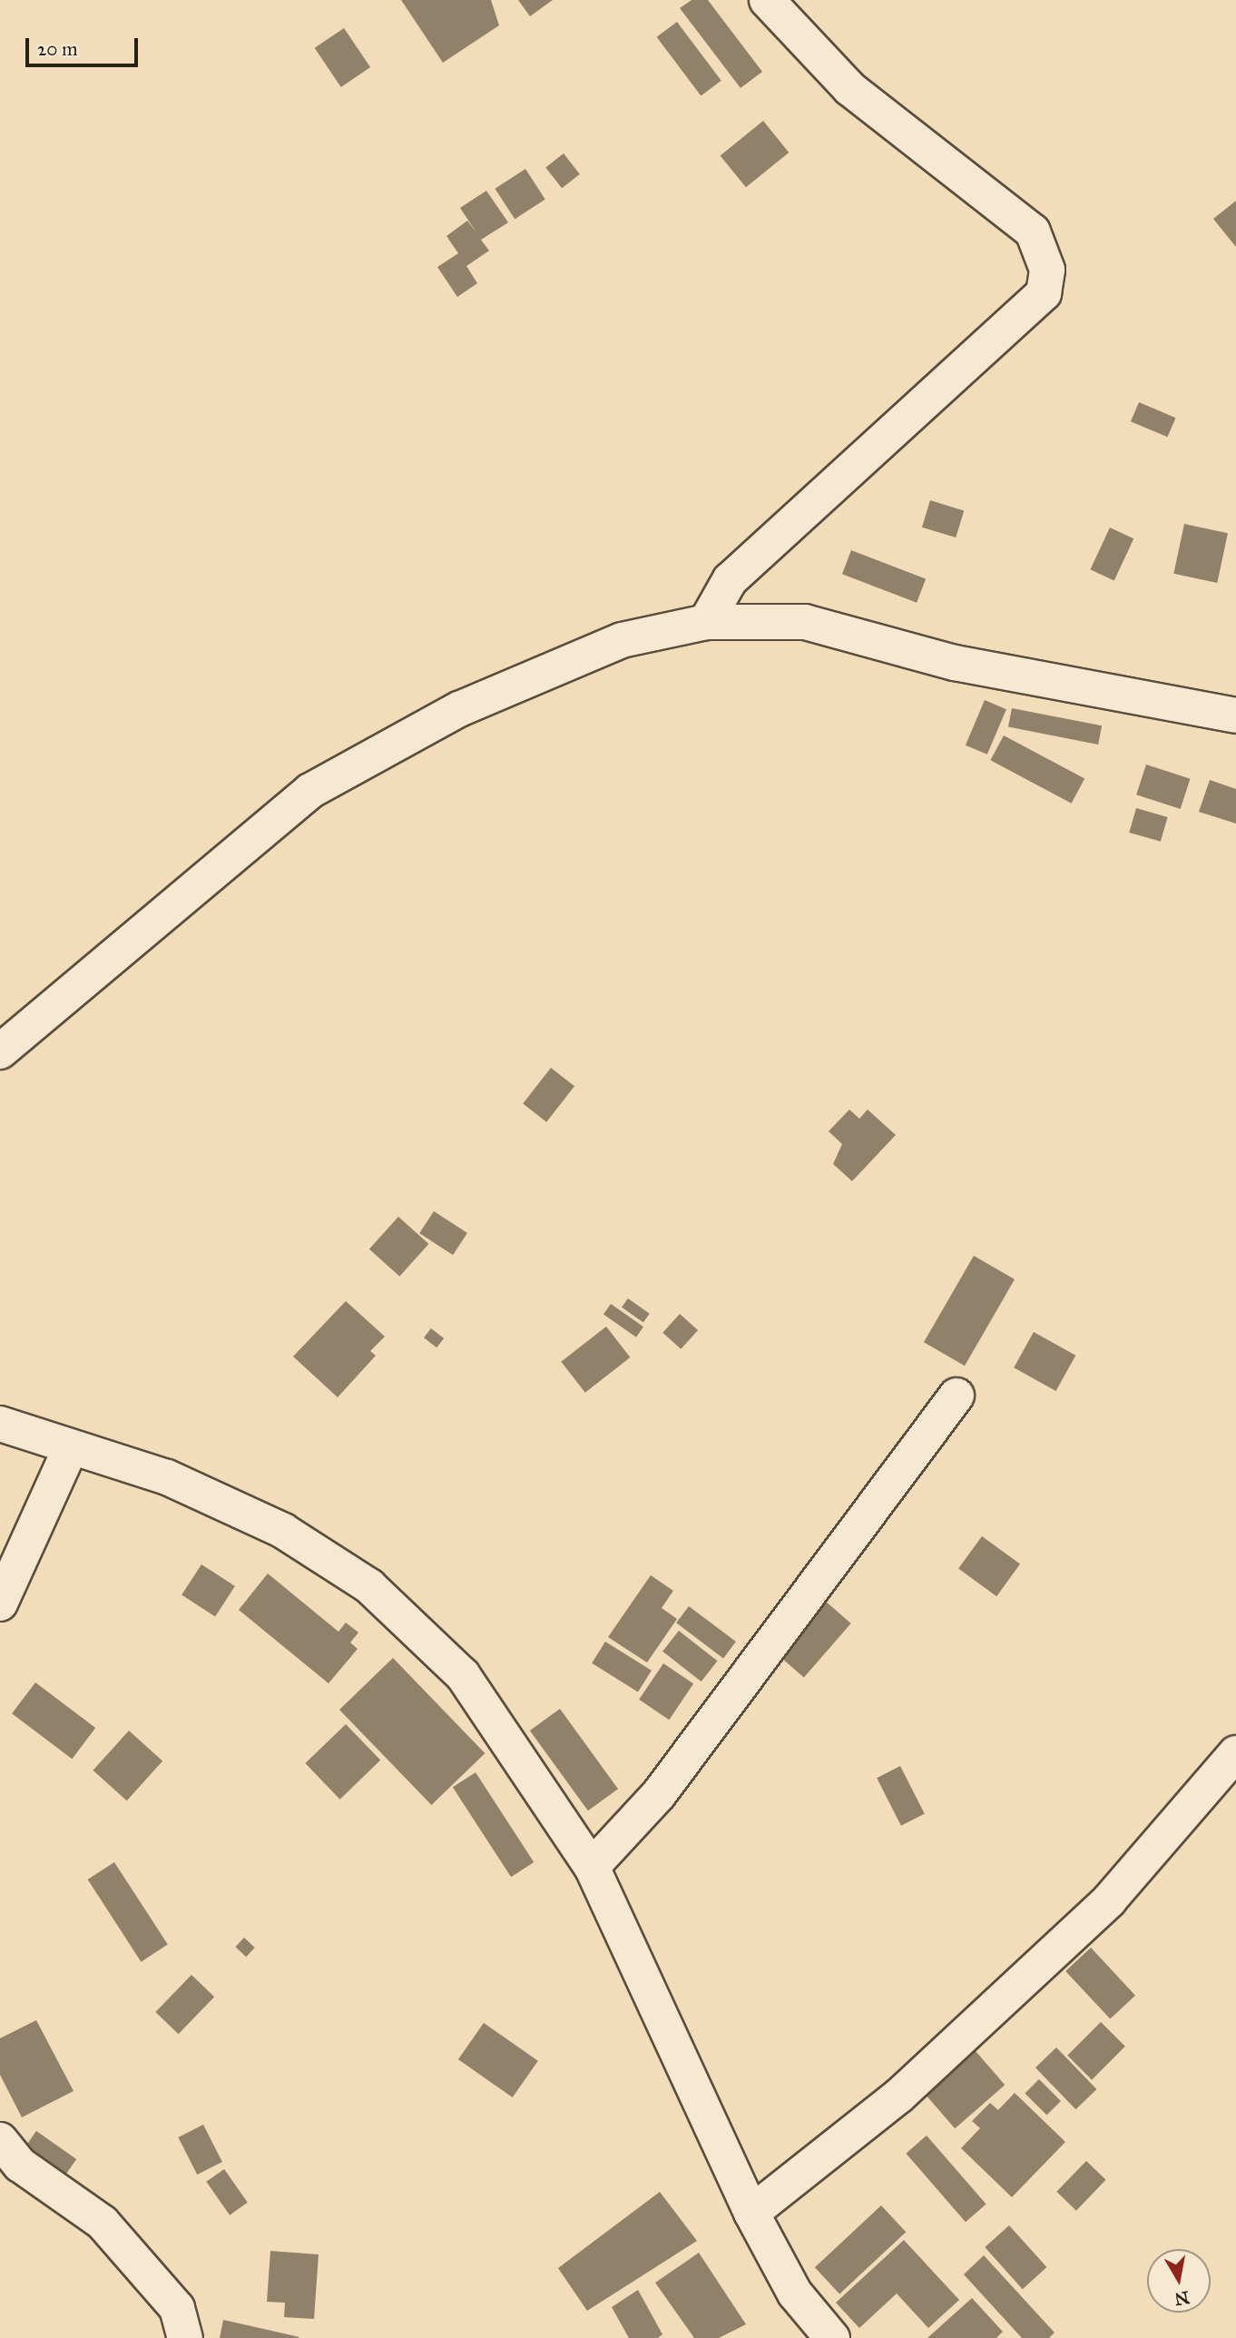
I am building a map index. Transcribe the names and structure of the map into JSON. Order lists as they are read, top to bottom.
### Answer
{
  "scale_bar": "20 m",
  "north": "bottom"
}
